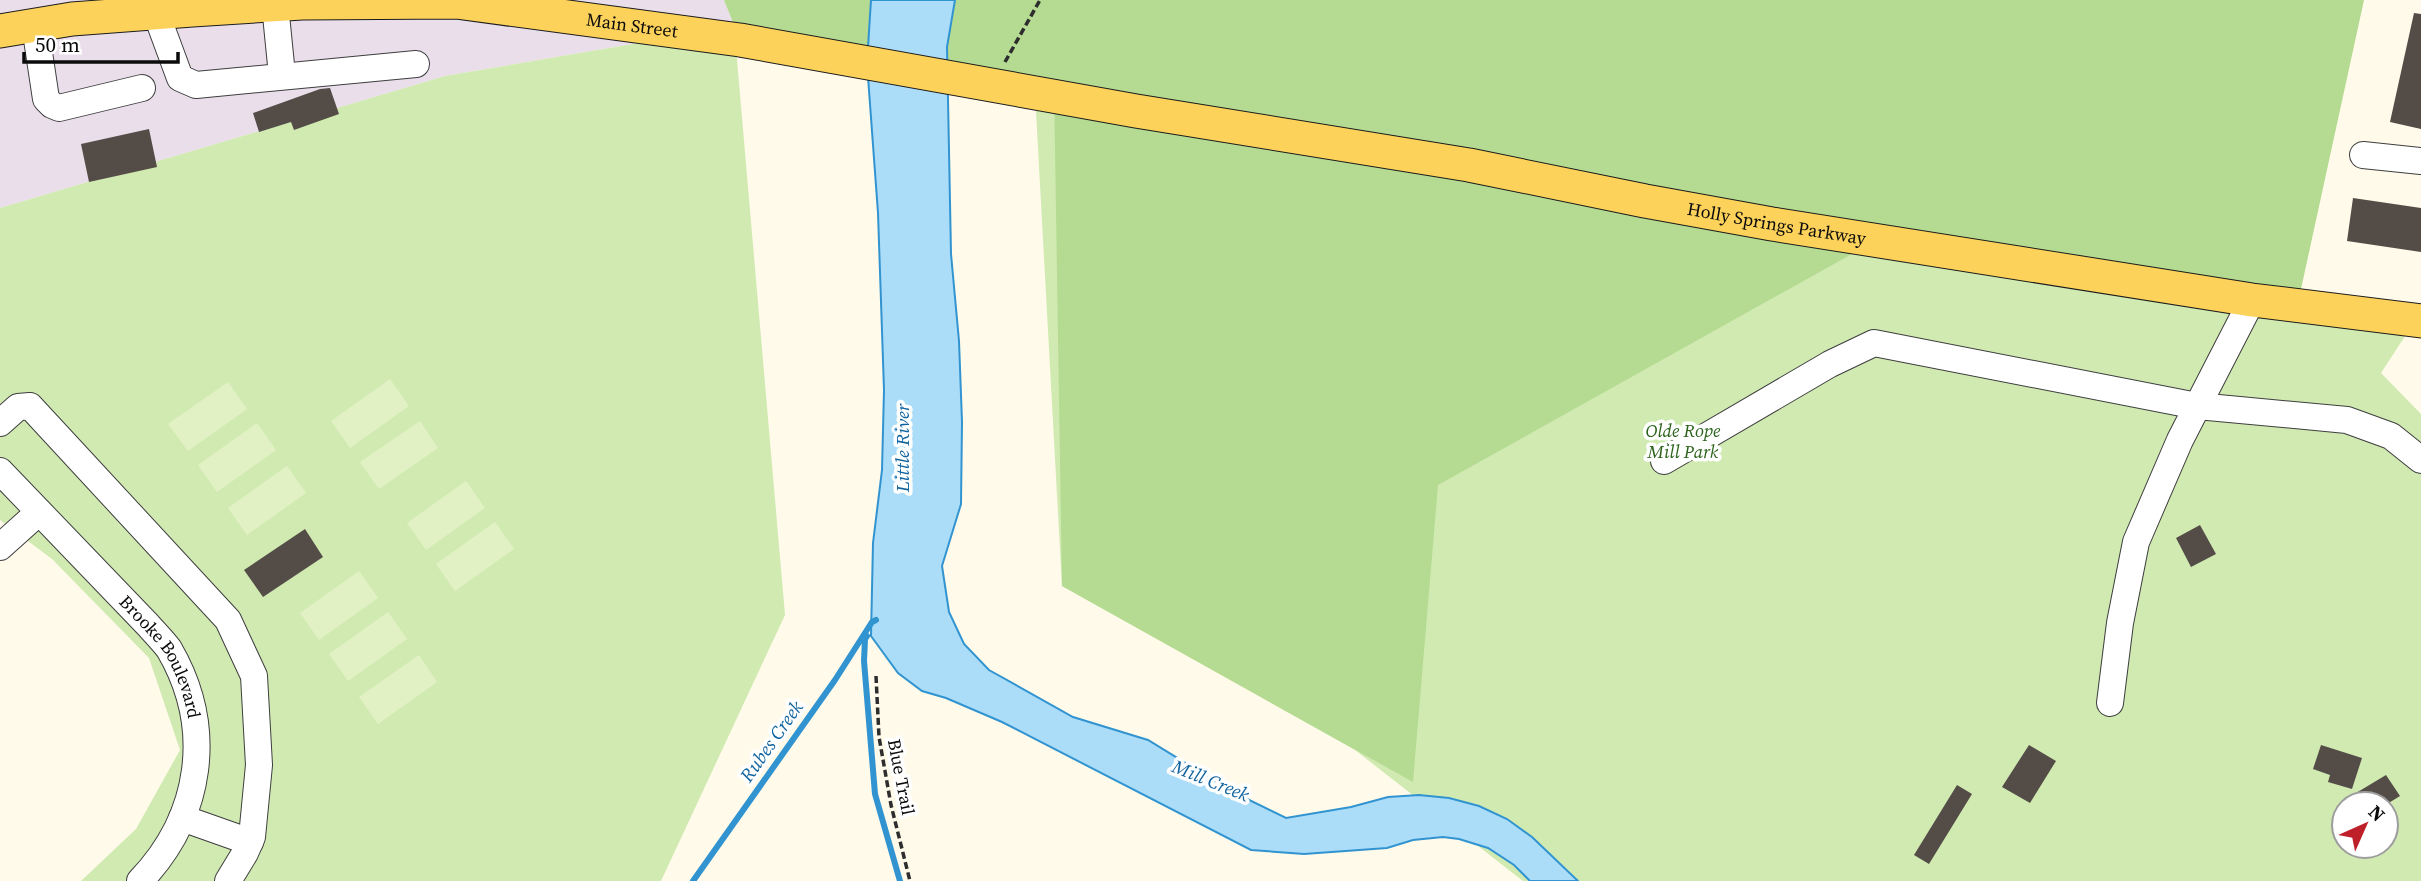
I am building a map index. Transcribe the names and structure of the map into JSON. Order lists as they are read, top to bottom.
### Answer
{
  "streets": {
    "main road": ["Main Street", "Holly Springs Parkway"],
    "street": ["Brooke Boulevard"],
    "path": ["Blue Trail"]
  },
  "crossings": [
    ["Main Street", "Holly Springs Parkway"]
  ],
  "water": ["Little River", "Rubes Creek", "Mill Creek"],
  "parks": ["Olde Rope Mill Park"],
  "scale_bar": "50 m",
  "north": "top right"
}
